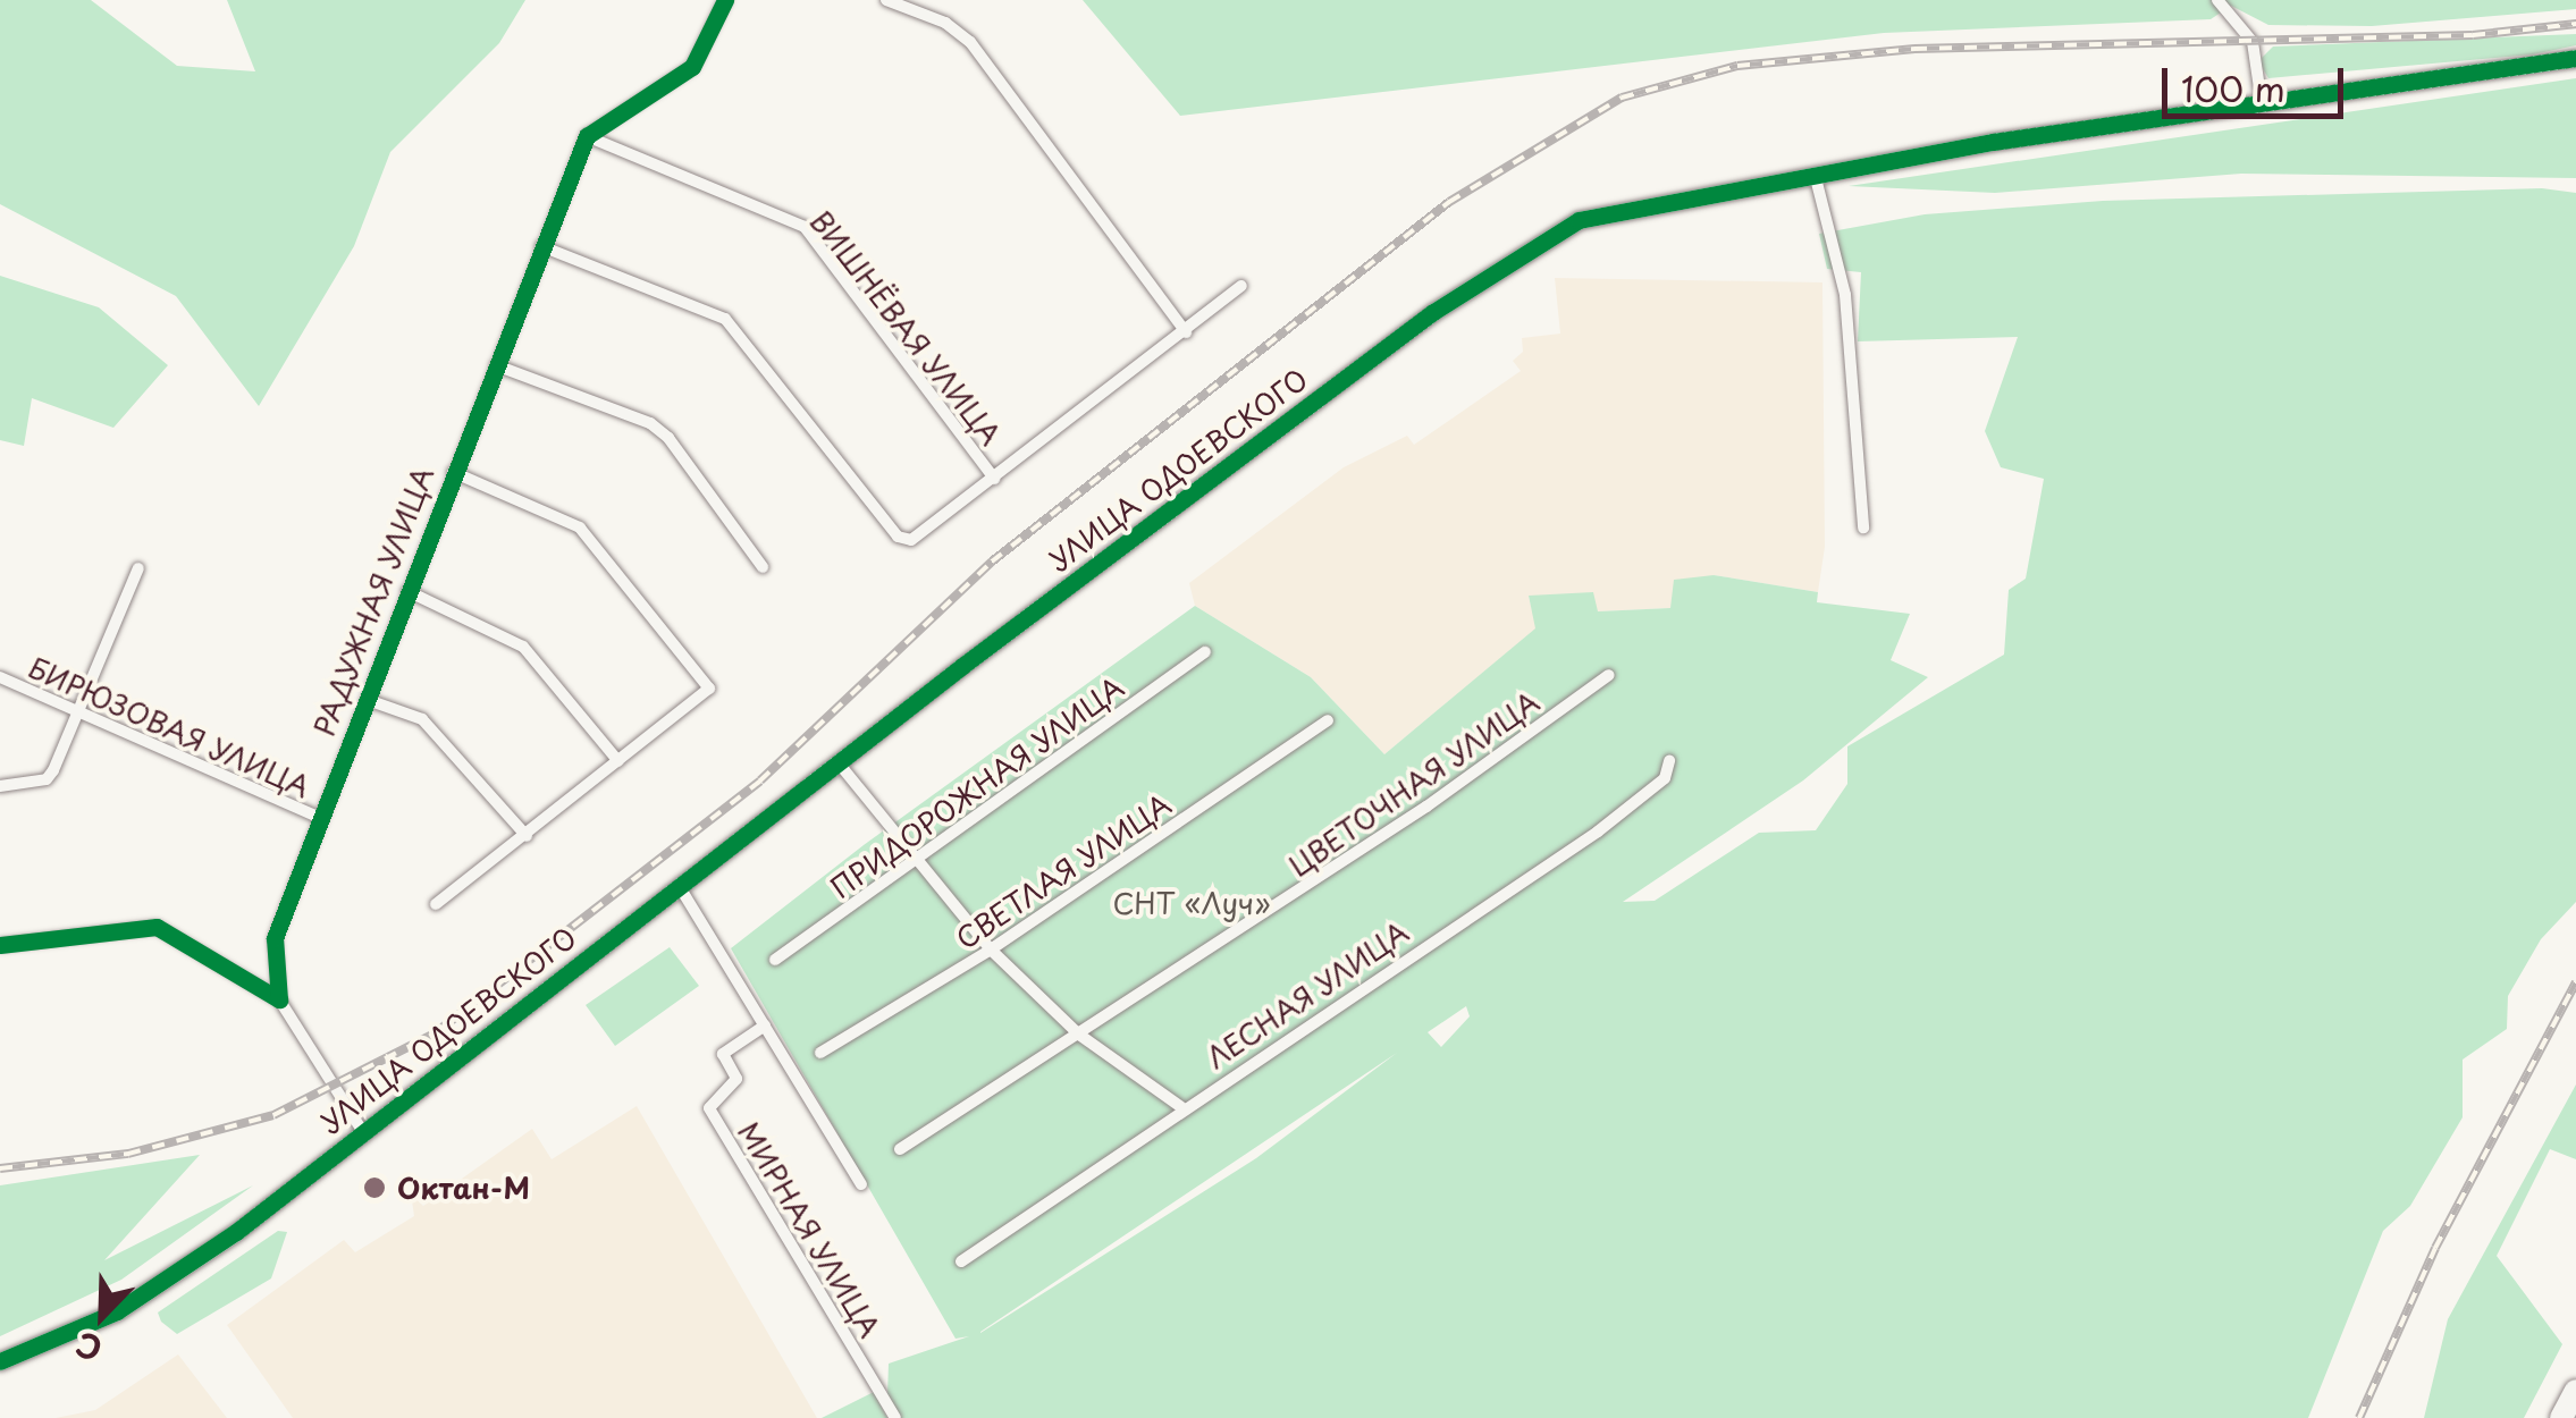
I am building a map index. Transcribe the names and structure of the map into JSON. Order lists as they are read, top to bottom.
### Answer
{
  "streets": {
    "street": [
      "ВИШНЁВАЯ УЛИЦА",
      "УЛИЦА ОДОЕВСКОГО",
      "РАДУЖНАЯ УЛИЦА",
      "БИРЮЗОВАЯ УЛИЦА",
      "ЦВЕТОЧНАЯ УЛИЦА",
      "ПРИДОРОЖНАЯ УЛИЦА",
      "СВЕТЛАЯ УЛИЦА",
      "ЛЕСНАЯ УЛИЦА",
      "МИРНАЯ УЛИЦА"
    ]
  },
  "crossings": [
    ["ВИШНЁВАЯ УЛИЦА", "РАДУЖНАЯ УЛИЦА"],
    ["РАДУЖНАЯ УЛИЦА", "БИРЮЗОВАЯ УЛИЦА"]
  ],
  "parks": ["СНТ «Луч»"],
  "places": ["Октан-М"],
  "scale_bar": "100 m",
  "north": "bottom left"
}
